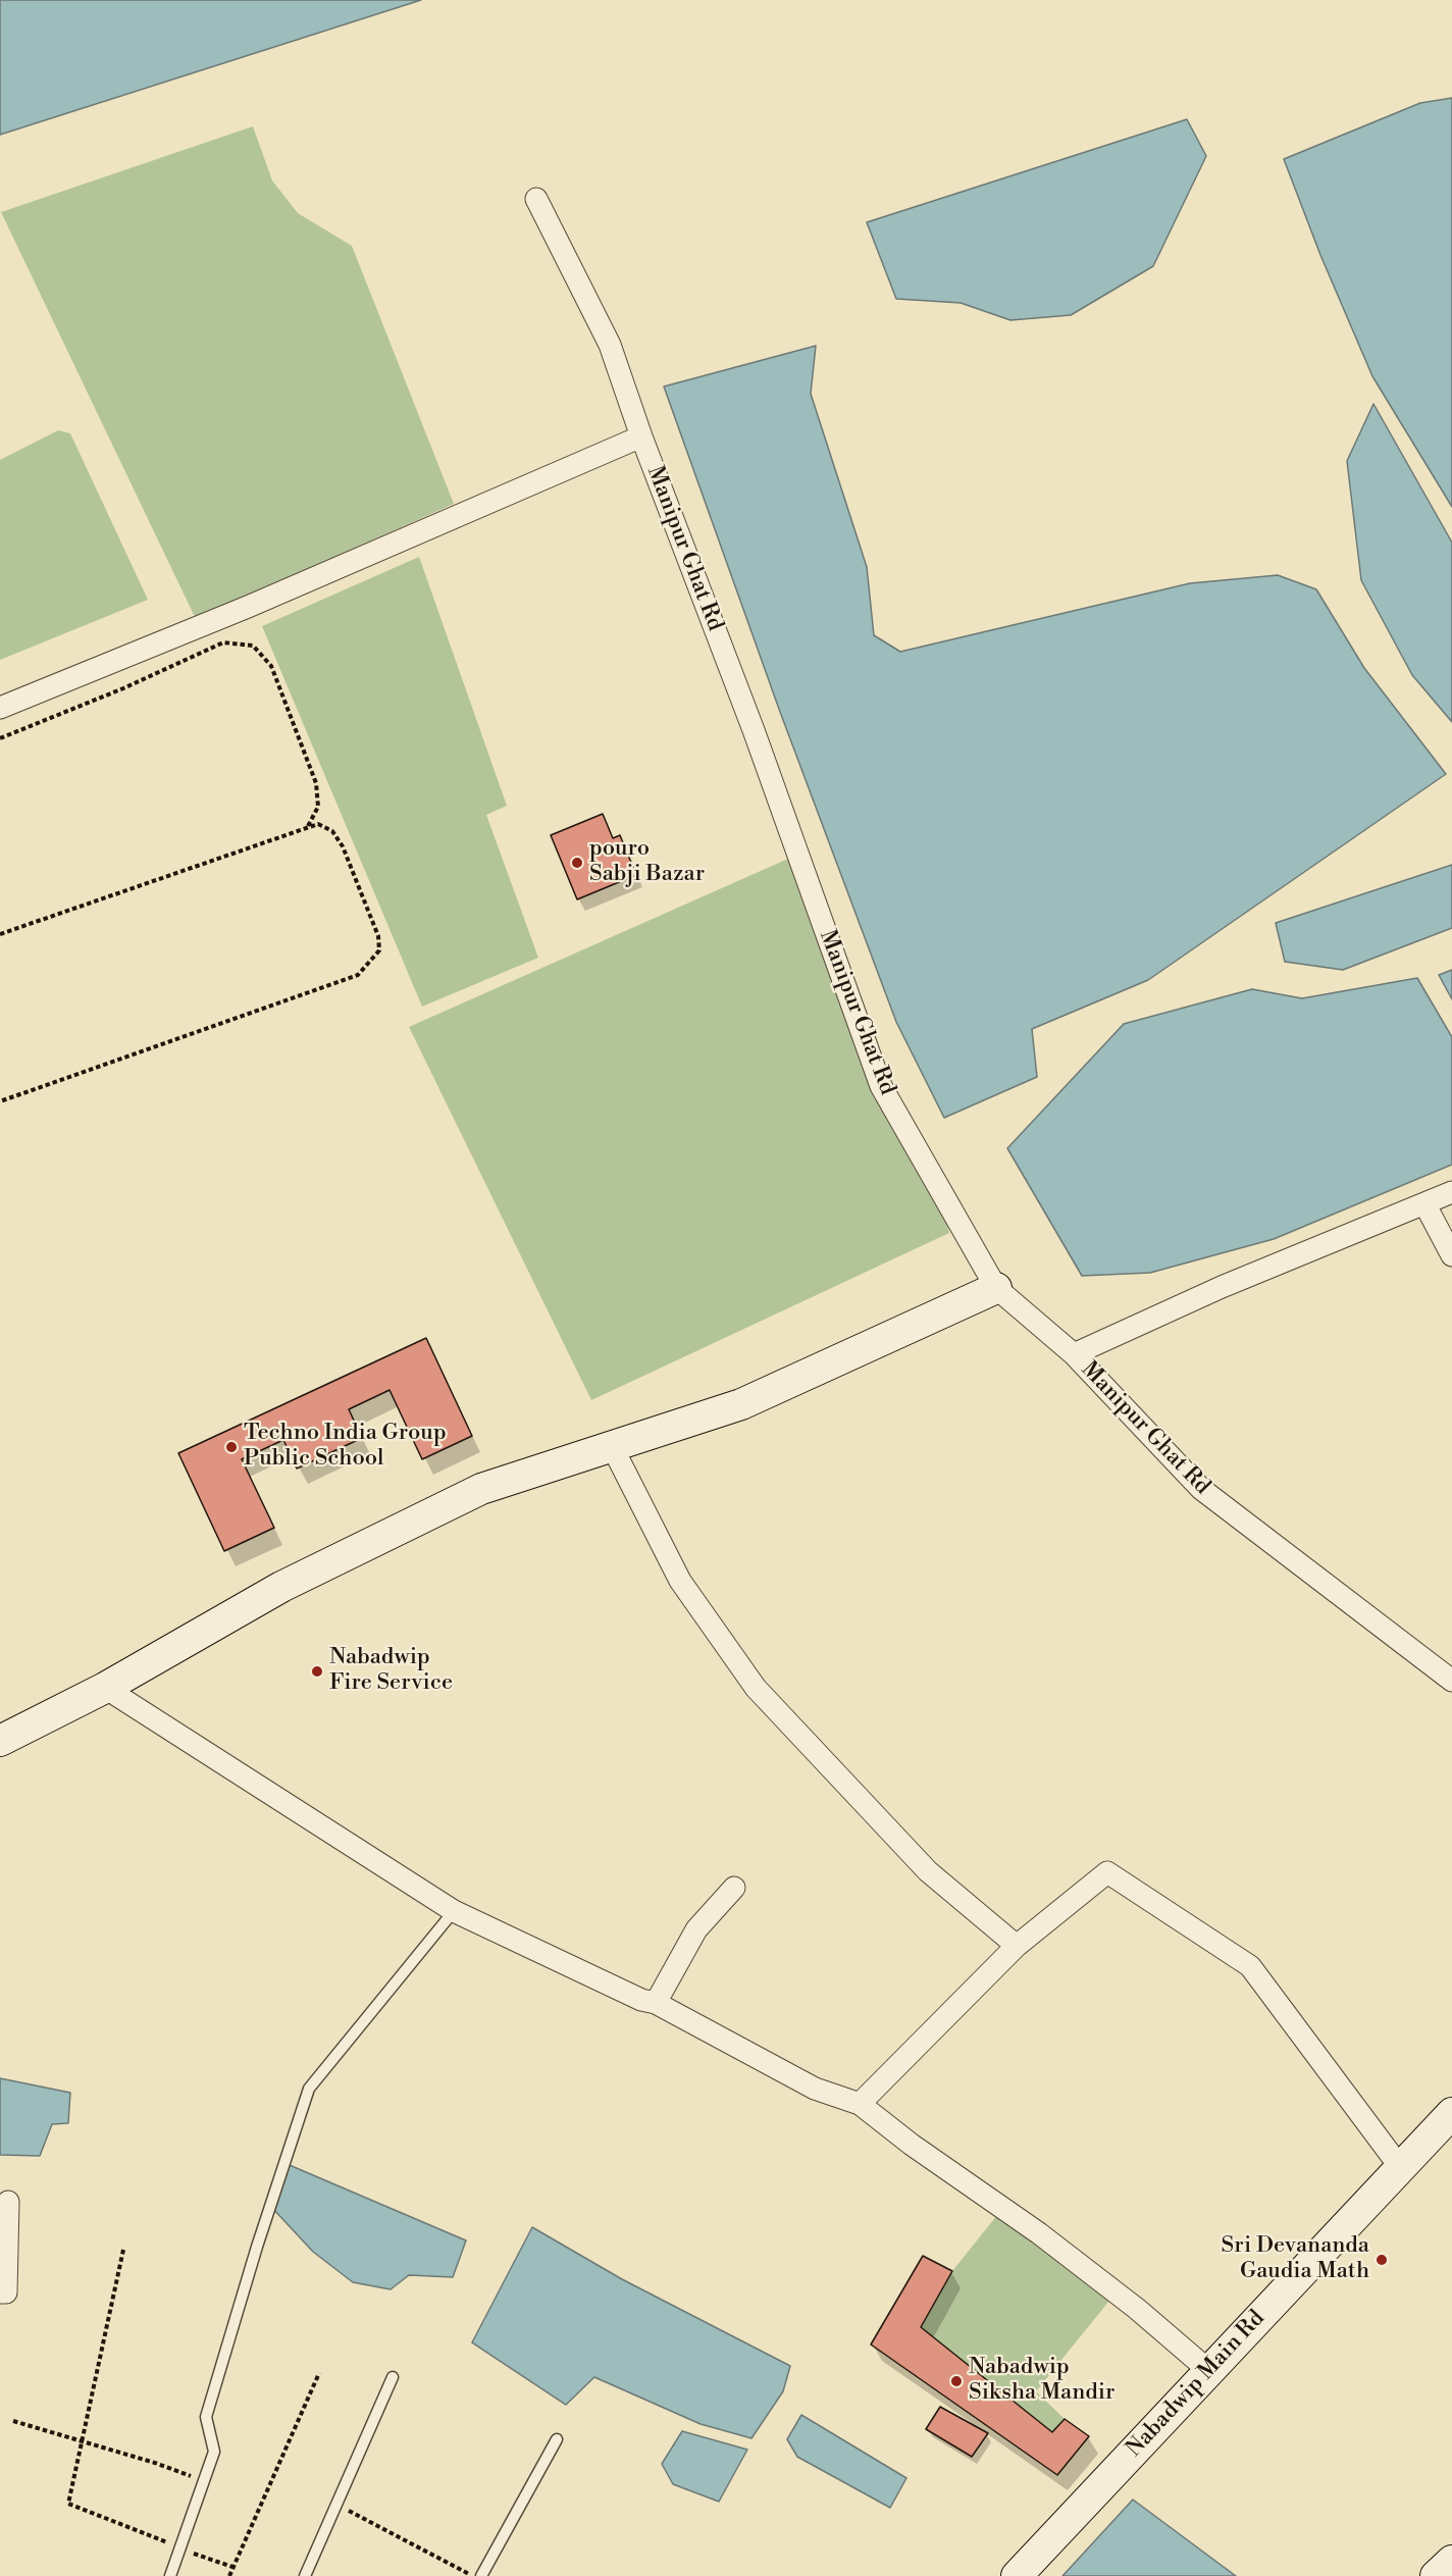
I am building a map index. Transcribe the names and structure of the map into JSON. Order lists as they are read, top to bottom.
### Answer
{
  "streets": {
    "street": ["Manipur Ghat Rd", "Nabadwip Main Rd"]
  },
  "places": [
    "pouro Sabji Bazar",
    "Techno India Group Public School",
    "Nabadwip Fire Service",
    "Sri Devananda Gaudia Math",
    "Nabadwip Siksha Mandir"
  ]
}
